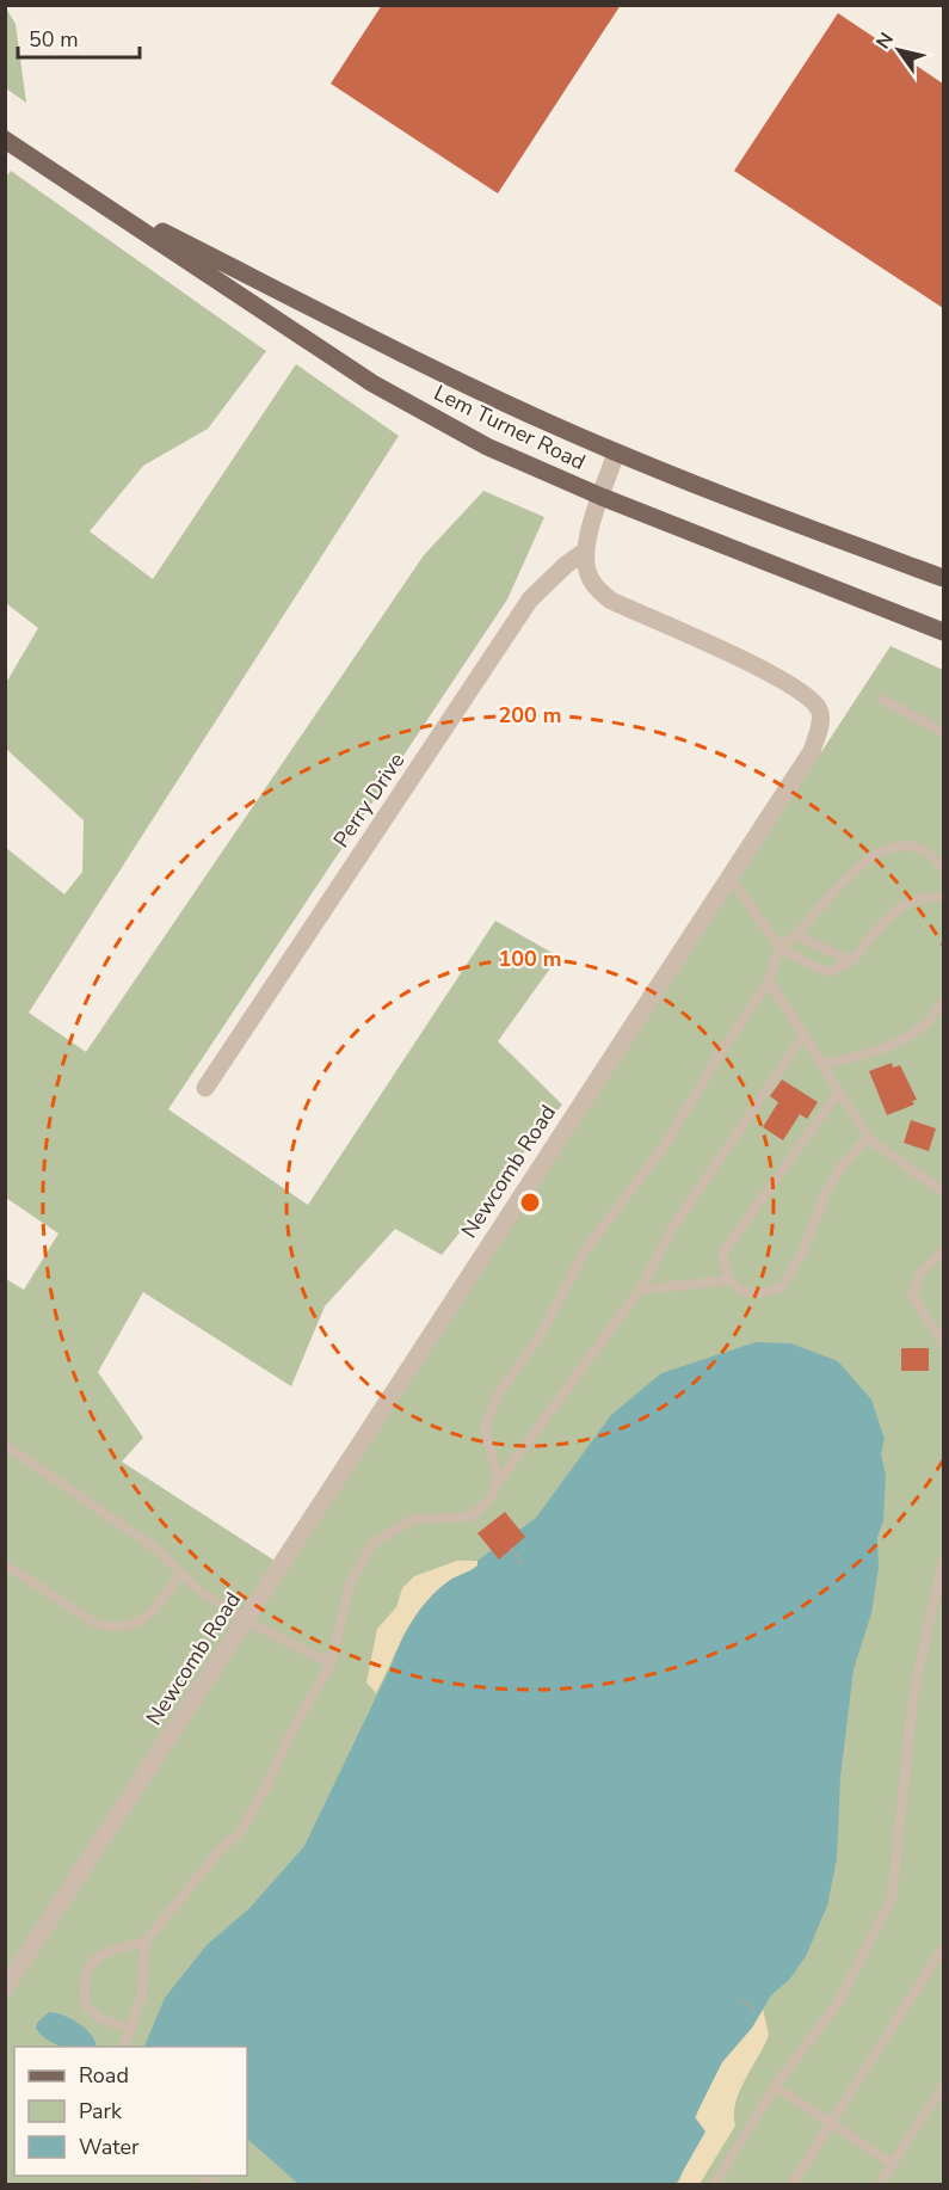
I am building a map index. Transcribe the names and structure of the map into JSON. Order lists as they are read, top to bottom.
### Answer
{
  "streets": {
    "main road": ["Lem Turner Road"],
    "street": ["Perry Drive", "Newcomb Road"]
  },
  "crossings": [
    ["Lem Turner Road", "Newcomb Road"],
    ["Perry Drive", "Newcomb Road"]
  ],
  "legend": ["Road", "Park", "Water"],
  "scale_bar": "50 m",
  "north": "top left",
  "rings": ["200 m", "100 m"]
}
